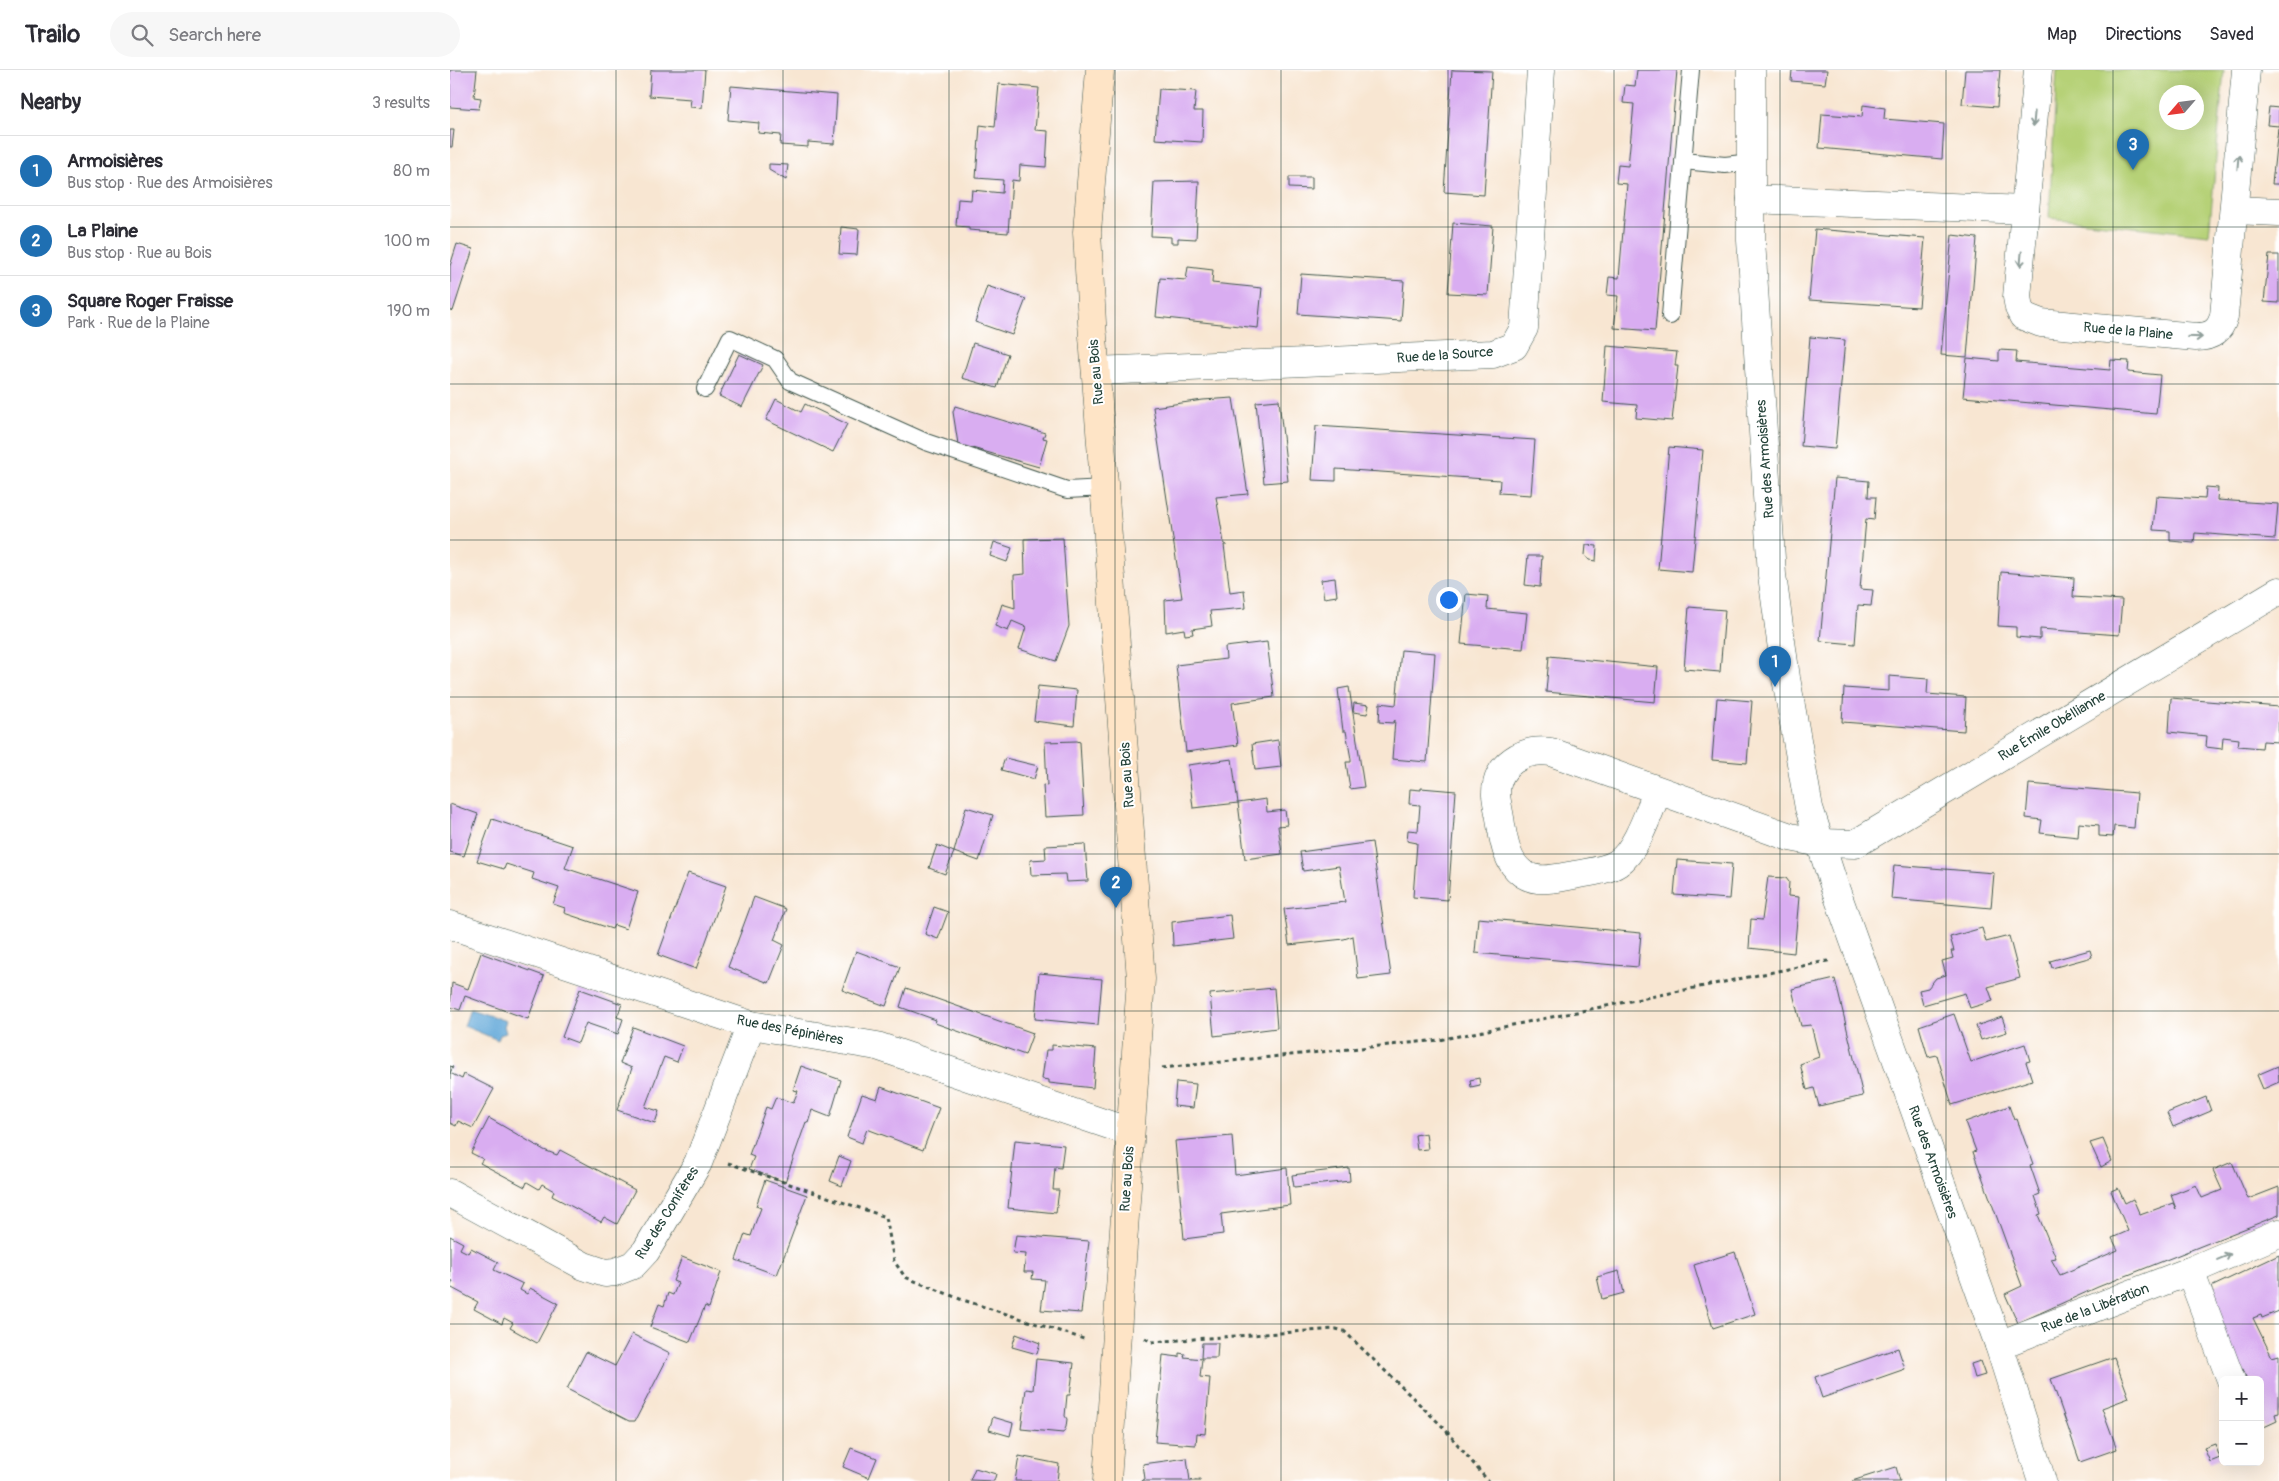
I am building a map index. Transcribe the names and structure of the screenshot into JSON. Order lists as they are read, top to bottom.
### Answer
{
  "streets": {
    "main road": ["Rue au Bois"],
    "street": [
      "Rue de la Plaine",
      "Rue de la Source",
      "Rue des Armoisières",
      "Rue Émile Obéllianne",
      "Rue des Pépinières",
      "Rue des Conifères",
      "Rue de la Libération"
    ]
  },
  "crossings": [
    ["Rue de la Source", "Rue au Bois"],
    ["Rue au Bois", "Rue des Pépinières"],
    ["Rue des Armoisières", "Rue Émile Obéllianne"],
    ["Rue des Armoisières", "Rue de la Libération"],
    ["Rue des Pépinières", "Rue des Conifères"]
  ],
  "north": "bottom left",
  "page": {
    "header": "Trailo",
    "search": "Search here",
    "nav": ["Map", "Directions", "Saved"],
    "heading": ["Nearby", "3 results"],
    "pins": ["3", "1", "2"],
    "list": [
      {
        "mark": "1",
        "name": "Armoisières",
        "note": "Bus stop · Rue des Armoisières",
        "value": "80 m"
      },
      {
        "mark": "2",
        "name": "La Plaine",
        "note": "Bus stop · Rue au Bois",
        "value": "100 m"
      },
      {
        "mark": "3",
        "name": "Square Roger Fraisse",
        "note": "Park · Rue de la Plaine",
        "value": "190 m"
      }
    ],
    "map_buttons": ["+", "−"]
  }
}
